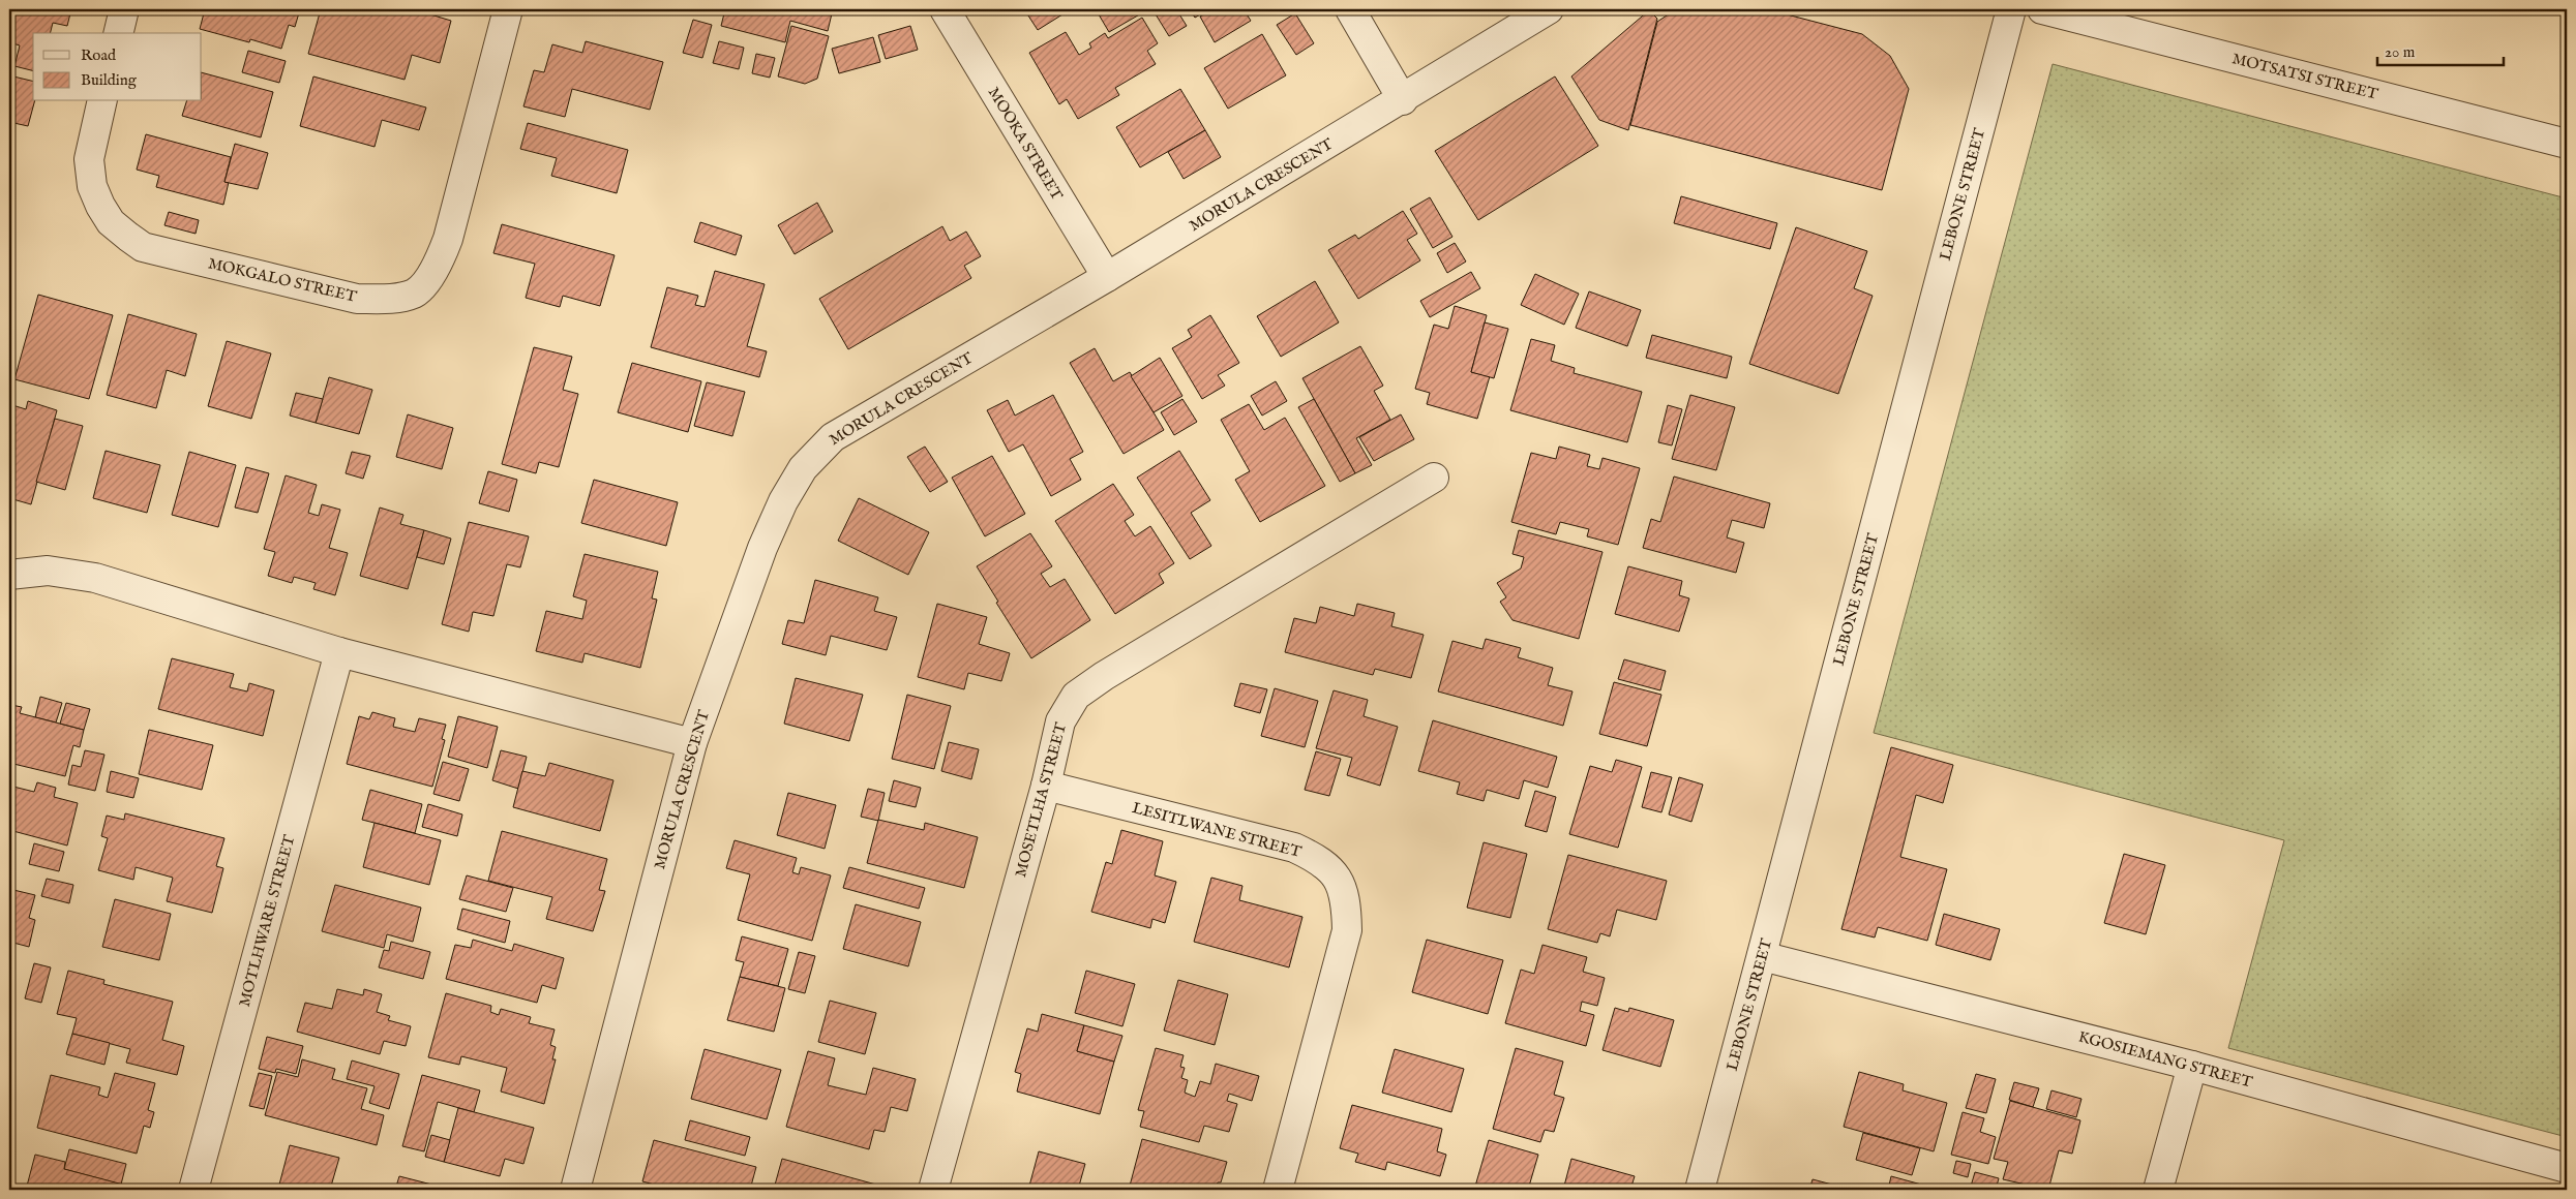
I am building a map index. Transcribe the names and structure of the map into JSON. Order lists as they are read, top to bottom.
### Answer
{
  "streets": {
    "street": [
      "MOTSATSI STREET",
      "MOOKA STREET",
      "MORULA CRESCENT",
      "LEBONE STREET",
      "MOKGALO STREET",
      "MOSETLHA STREET",
      "LESITLWANE STREET",
      "MOTLHWARE STREET",
      "KGOSIEMANG STREET"
    ]
  },
  "crossings": [
    ["MOOKA STREET", "MORULA CRESCENT"],
    ["LEBONE STREET", "KGOSIEMANG STREET"],
    ["MOSETLHA STREET", "LESITLWANE STREET"]
  ],
  "legend": ["Road", "Building"],
  "scale_bar": "20 m"
}
